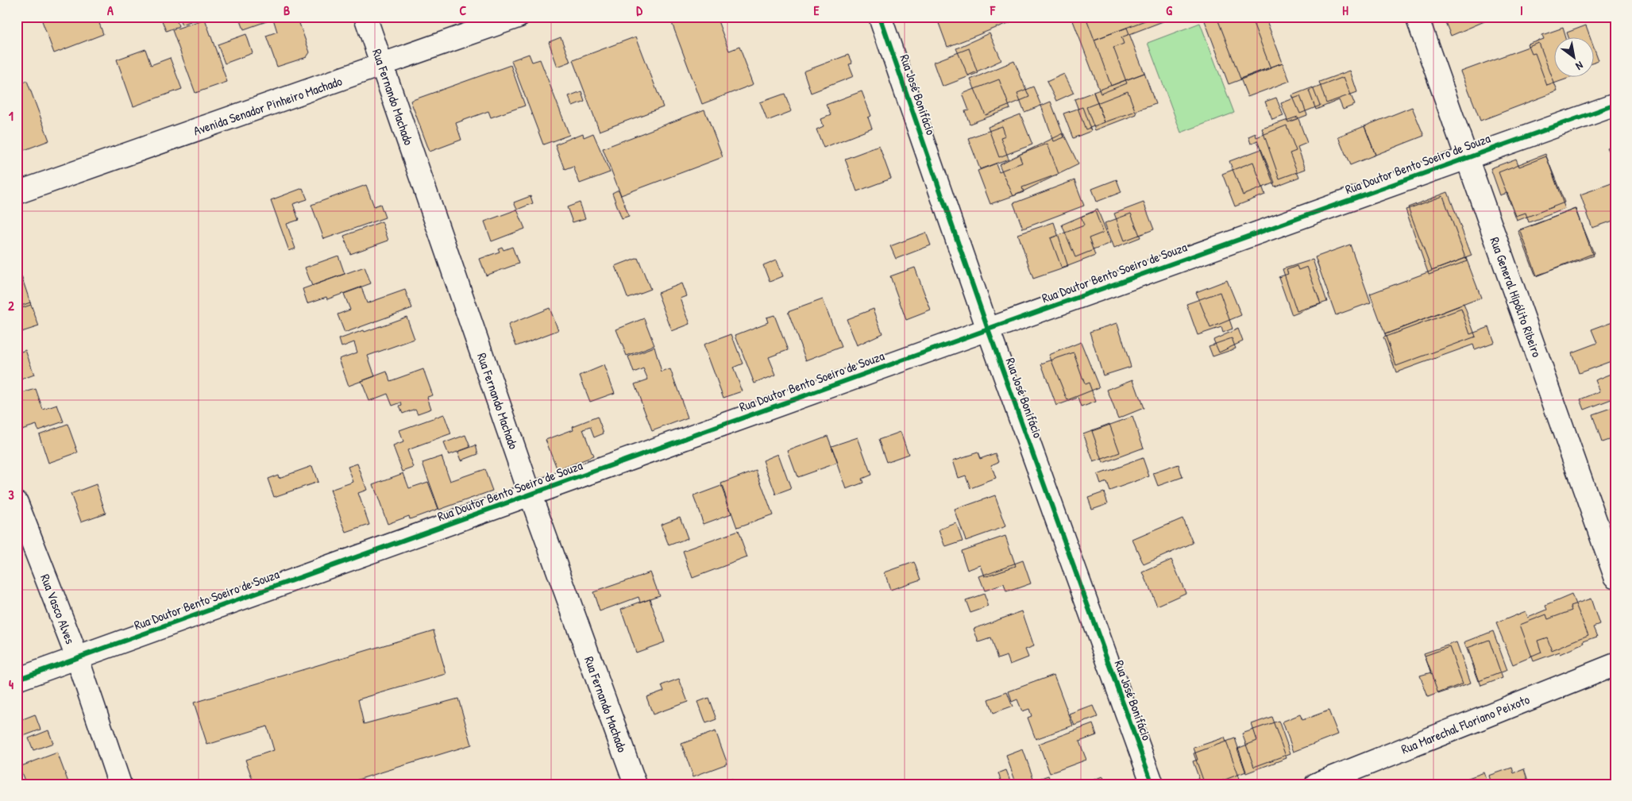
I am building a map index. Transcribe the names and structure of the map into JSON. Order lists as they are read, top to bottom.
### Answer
{
  "streets": {
    "street": [
      "Rua José Bonifácio",
      "Rua Fernando Machado",
      "Avenida Senador Pinheiro Machado",
      "Rua Doutor Bento Soeiro de Souza",
      "Rua General Hipólito Ribeiro",
      "Rua Vasco Alves",
      "Rua Marechal Floriano Peixoto"
    ]
  },
  "crossings": [
    ["Rua José Bonifácio", "Rua Doutor Bento Soeiro de Souza"],
    ["Rua Fernando Machado", "Avenida Senador Pinheiro Machado"],
    ["Rua Fernando Machado", "Rua Doutor Bento Soeiro de Souza"],
    ["Rua Doutor Bento Soeiro de Souza", "Rua General Hipólito Ribeiro"],
    ["Rua Doutor Bento Soeiro de Souza", "Rua Vasco Alves"]
  ],
  "north": "bottom right",
  "grid": {
    "columns": [
      "A",
      "B",
      "C",
      "D",
      "E",
      "F",
      "G",
      "H",
      "I"
    ],
    "rows": [
      "1",
      "2",
      "3",
      "4"
    ]
  }
}
